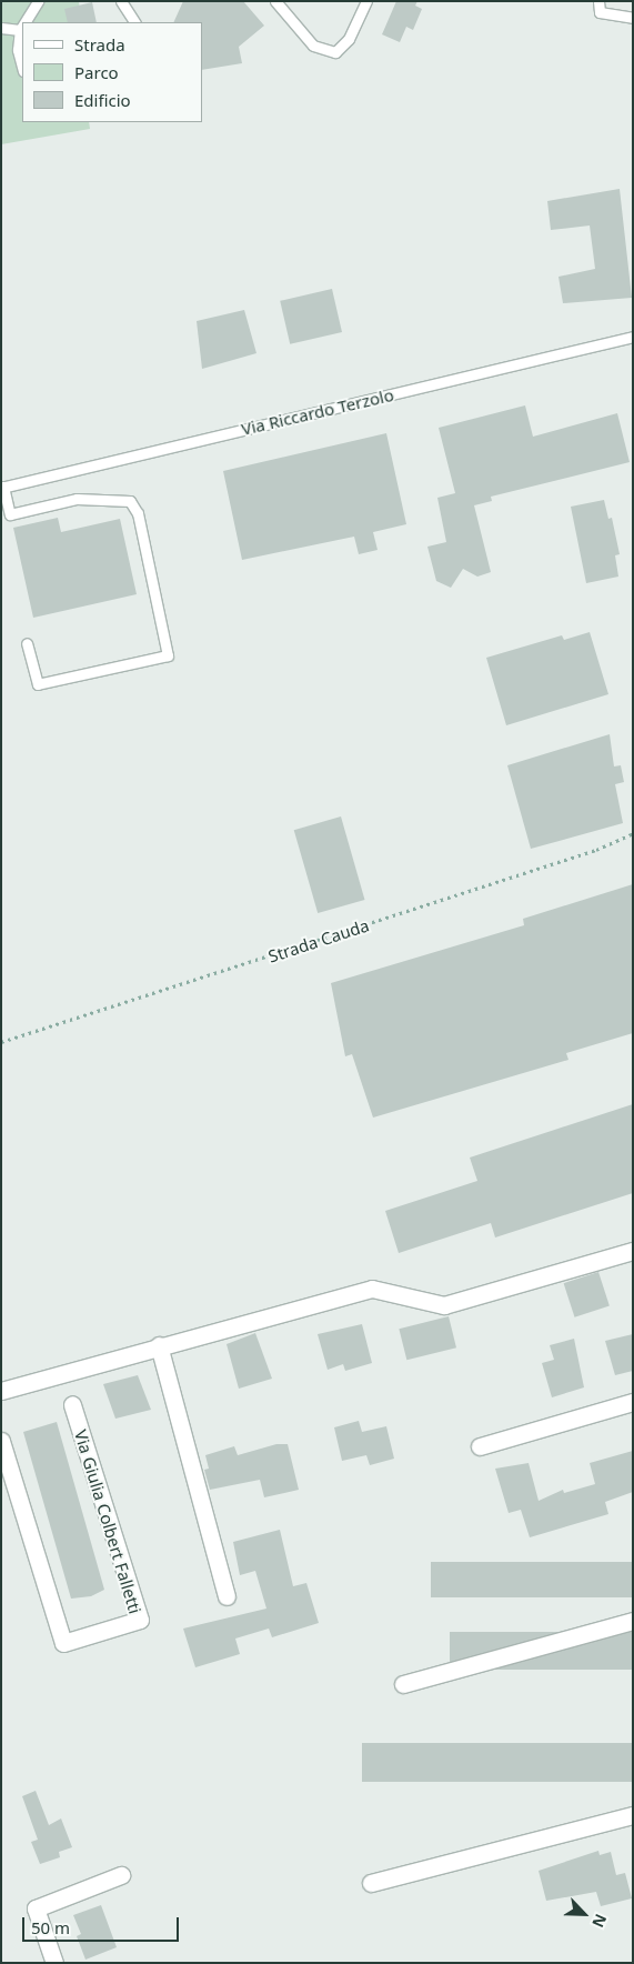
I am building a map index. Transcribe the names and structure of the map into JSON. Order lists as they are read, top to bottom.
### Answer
{
  "streets": {
    "street": ["Via Giulia Colbert Falletti"],
    "lane": ["Via Riccardo Terzolo"],
    "path": ["Strada Cauda"]
  },
  "legend": ["Strada", "Parco", "Edificio"],
  "scale_bar": "50 m",
  "north": "bottom right"
}
